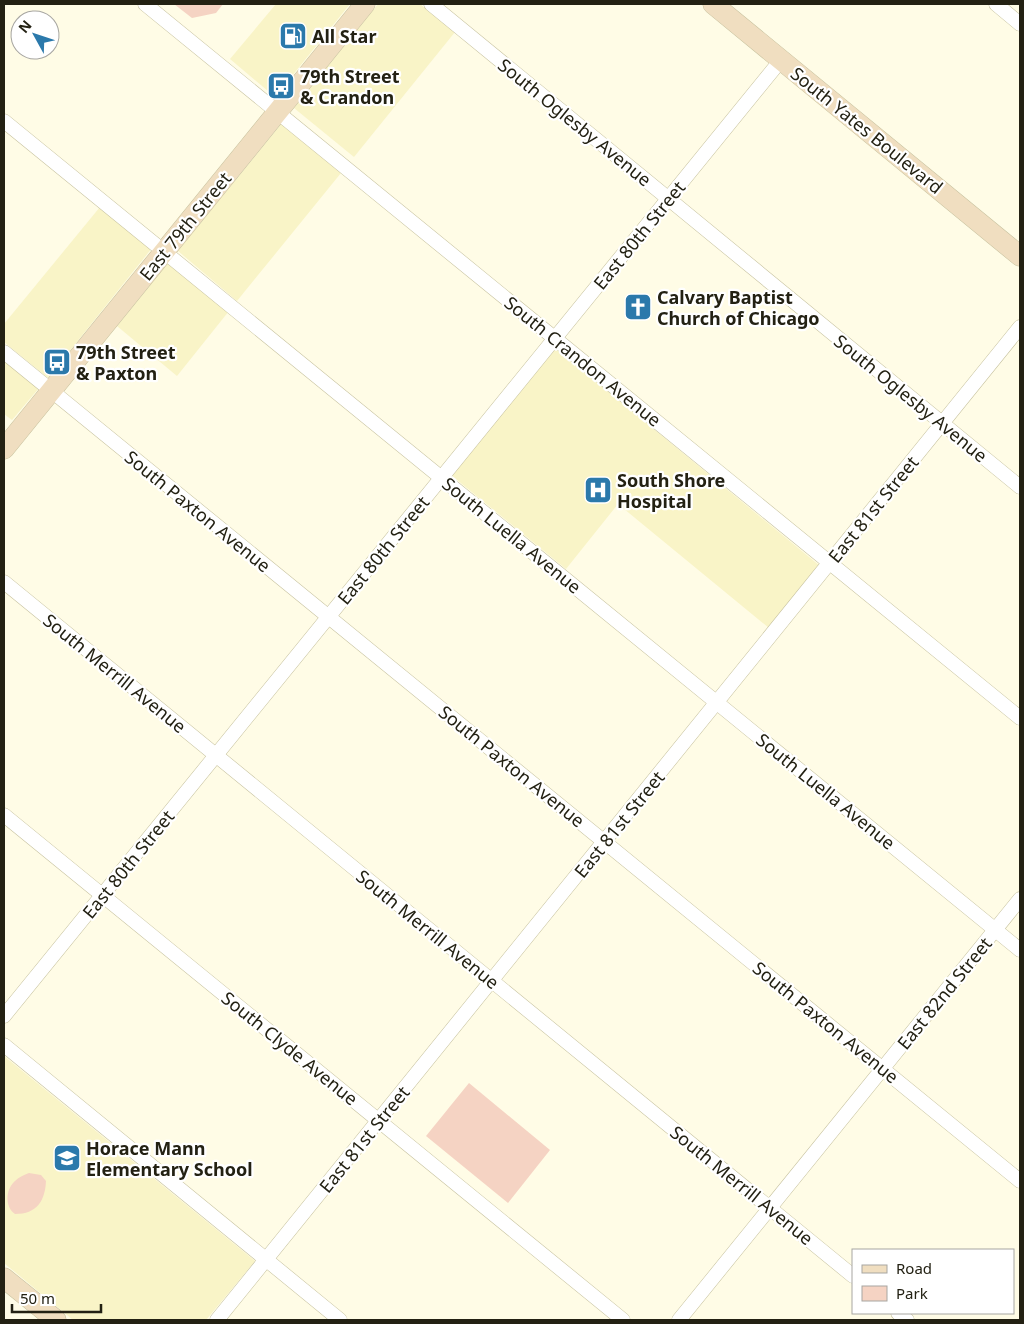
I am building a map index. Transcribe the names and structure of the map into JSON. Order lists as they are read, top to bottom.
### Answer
{
  "streets": {
    "main road": ["South Yates Boulevard", "East 79th Street"],
    "street": [
      "South Oglesby Avenue",
      "East 80th Street",
      "South Crandon Avenue",
      "East 81st Street",
      "South Paxton Avenue",
      "South Luella Avenue",
      "South Merrill Avenue",
      "East 82nd Street",
      "South Clyde Avenue"
    ]
  },
  "crossings": [
    ["South Oglesby Avenue", "East 80th Street"],
    ["South Oglesby Avenue", "East 81st Street"],
    ["South Yates Boulevard", "East 80th Street"],
    ["East 79th Street", "South Crandon Avenue"],
    ["East 79th Street", "South Paxton Avenue"],
    ["East 79th Street", "South Luella Avenue"],
    ["East 80th Street", "South Crandon Avenue"],
    ["East 80th Street", "South Paxton Avenue"],
    ["East 80th Street", "South Luella Avenue"],
    ["East 80th Street", "South Merrill Avenue"],
    ["East 80th Street", "South Clyde Avenue"],
    ["South Crandon Avenue", "East 81st Street"],
    ["East 81st Street", "South Paxton Avenue"],
    ["East 81st Street", "South Luella Avenue"],
    ["East 81st Street", "South Merrill Avenue"],
    ["East 81st Street", "South Clyde Avenue"],
    ["South Paxton Avenue", "East 82nd Street"],
    ["South Luella Avenue", "East 82nd Street"],
    ["South Merrill Avenue", "East 82nd Street"]
  ],
  "places": {
    "fuel station": ["All Star"],
    "bus stop": ["79th Street & Crandon", "79th Street & Paxton"],
    "church": ["Calvary Baptist Church of Chicago"],
    "hospital": ["South Shore Hospital"],
    "school or university": ["Horace Mann Elementary School"]
  },
  "legend": ["Road", "Park"],
  "scale_bar": "50 m",
  "north": "top left"
}
